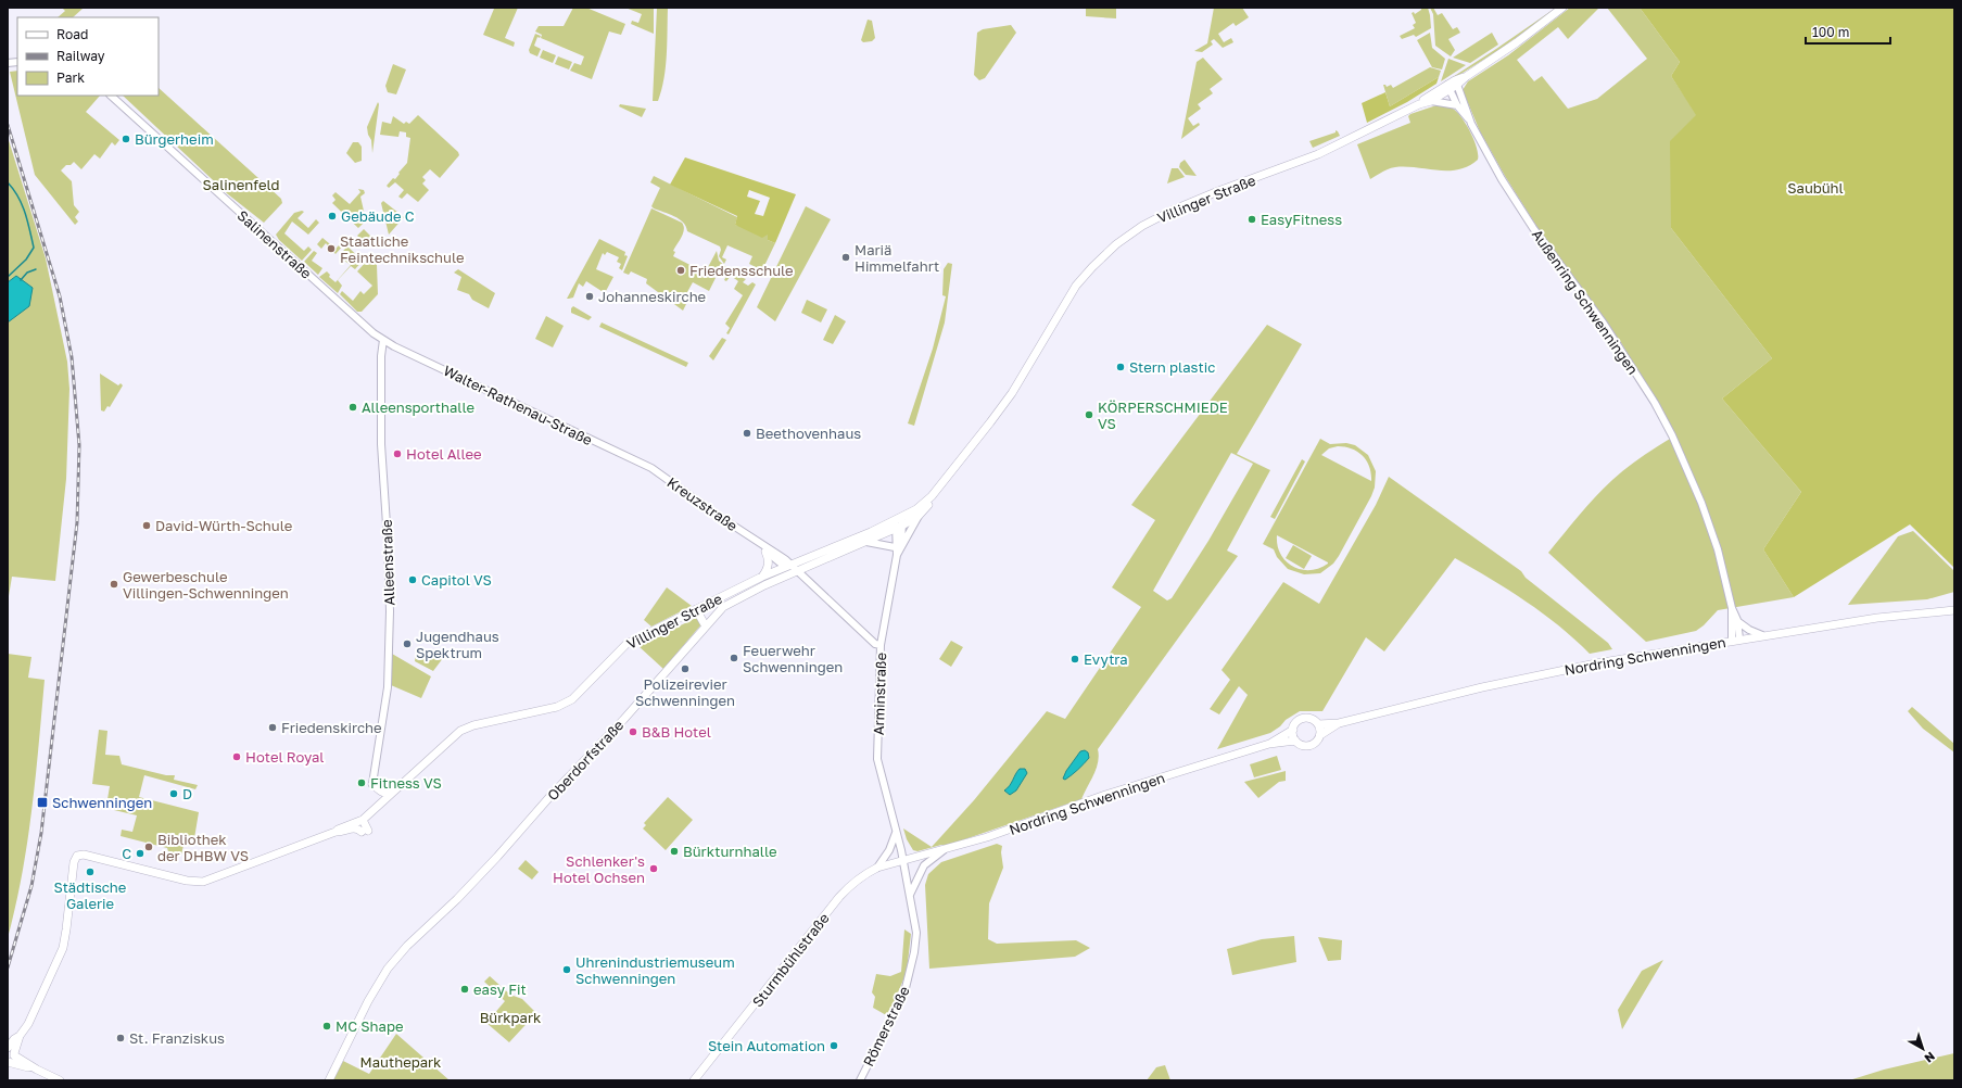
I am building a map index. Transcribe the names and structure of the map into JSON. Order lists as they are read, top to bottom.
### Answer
{
  "streets": {
    "main road": [
      "Villinger Straße",
      "Nordring Schwenningen",
      "Oberdorfstraße",
      "Sturmbühlstraße"
    ],
    "street": [
      "Salinenstraße",
      "Außenring Schwenningen",
      "Walter-Rathenau-Straße",
      "Kreuzstraße",
      "Alleenstraße",
      "Arminstraße",
      "Römerstraße"
    ]
  },
  "crossings": [
    ["Villinger Straße", "Außenring Schwenningen"],
    ["Villinger Straße", "Kreuzstraße"],
    ["Villinger Straße", "Arminstraße"],
    ["Villinger Straße", "Oberdorfstraße"],
    ["Salinenstraße", "Walter-Rathenau-Straße"],
    ["Salinenstraße", "Alleenstraße"],
    ["Außenring Schwenningen", "Nordring Schwenningen"],
    ["Walter-Rathenau-Straße", "Kreuzstraße"],
    ["Walter-Rathenau-Straße", "Alleenstraße"],
    ["Kreuzstraße", "Arminstraße"],
    ["Kreuzstraße", "Oberdorfstraße"],
    ["Nordring Schwenningen", "Arminstraße"],
    ["Nordring Schwenningen", "Sturmbühlstraße"],
    ["Nordring Schwenningen", "Römerstraße"],
    ["Arminstraße", "Sturmbühlstraße"],
    ["Arminstraße", "Römerstraße"],
    ["Sturmbühlstraße", "Römerstraße"]
  ],
  "parks": [
    "Salinenfeld",
    "Saubühl",
    "Bürkpark",
    "Mauthepark"
  ],
  "places": {
    "other": [
      "Bürgerheim",
      "Gebäude C",
      "EasyFitness",
      "Staatliche Feintechnikschule",
      "Mariä Himmelfahrt",
      "Friedensschule",
      "Johanneskirche",
      "Stern plastic",
      "Alleensporthalle",
      "KÖRPERSCHMIEDE VS",
      "Beethovenhaus",
      "Hotel Allee",
      "David-Würth-Schule",
      "Capitol VS",
      "Gewerbeschule Villingen-Schwenningen",
      "Jugendhaus Spektrum",
      "Feuerwehr Schwenningen",
      "Evytra",
      "Polizeirevier Schwenningen",
      "Friedenskirche",
      "B&B Hotel",
      "Hotel Royal",
      "Fitness VS",
      "D",
      "Bibliothek der DHBW VS",
      "Bürkturnhalle",
      "C",
      "Schlenker's Hotel Ochsen",
      "Städtische Galerie",
      "Uhrenindustriemuseum Schwenningen",
      "easy Fit",
      "MC Shape",
      "St. Franziskus",
      "Stein Automation"
    ],
    "transit": ["Schwenningen"]
  },
  "legend": ["Road", "Railway", "Park"],
  "scale_bar": "100 m",
  "north": "bottom right"
}
